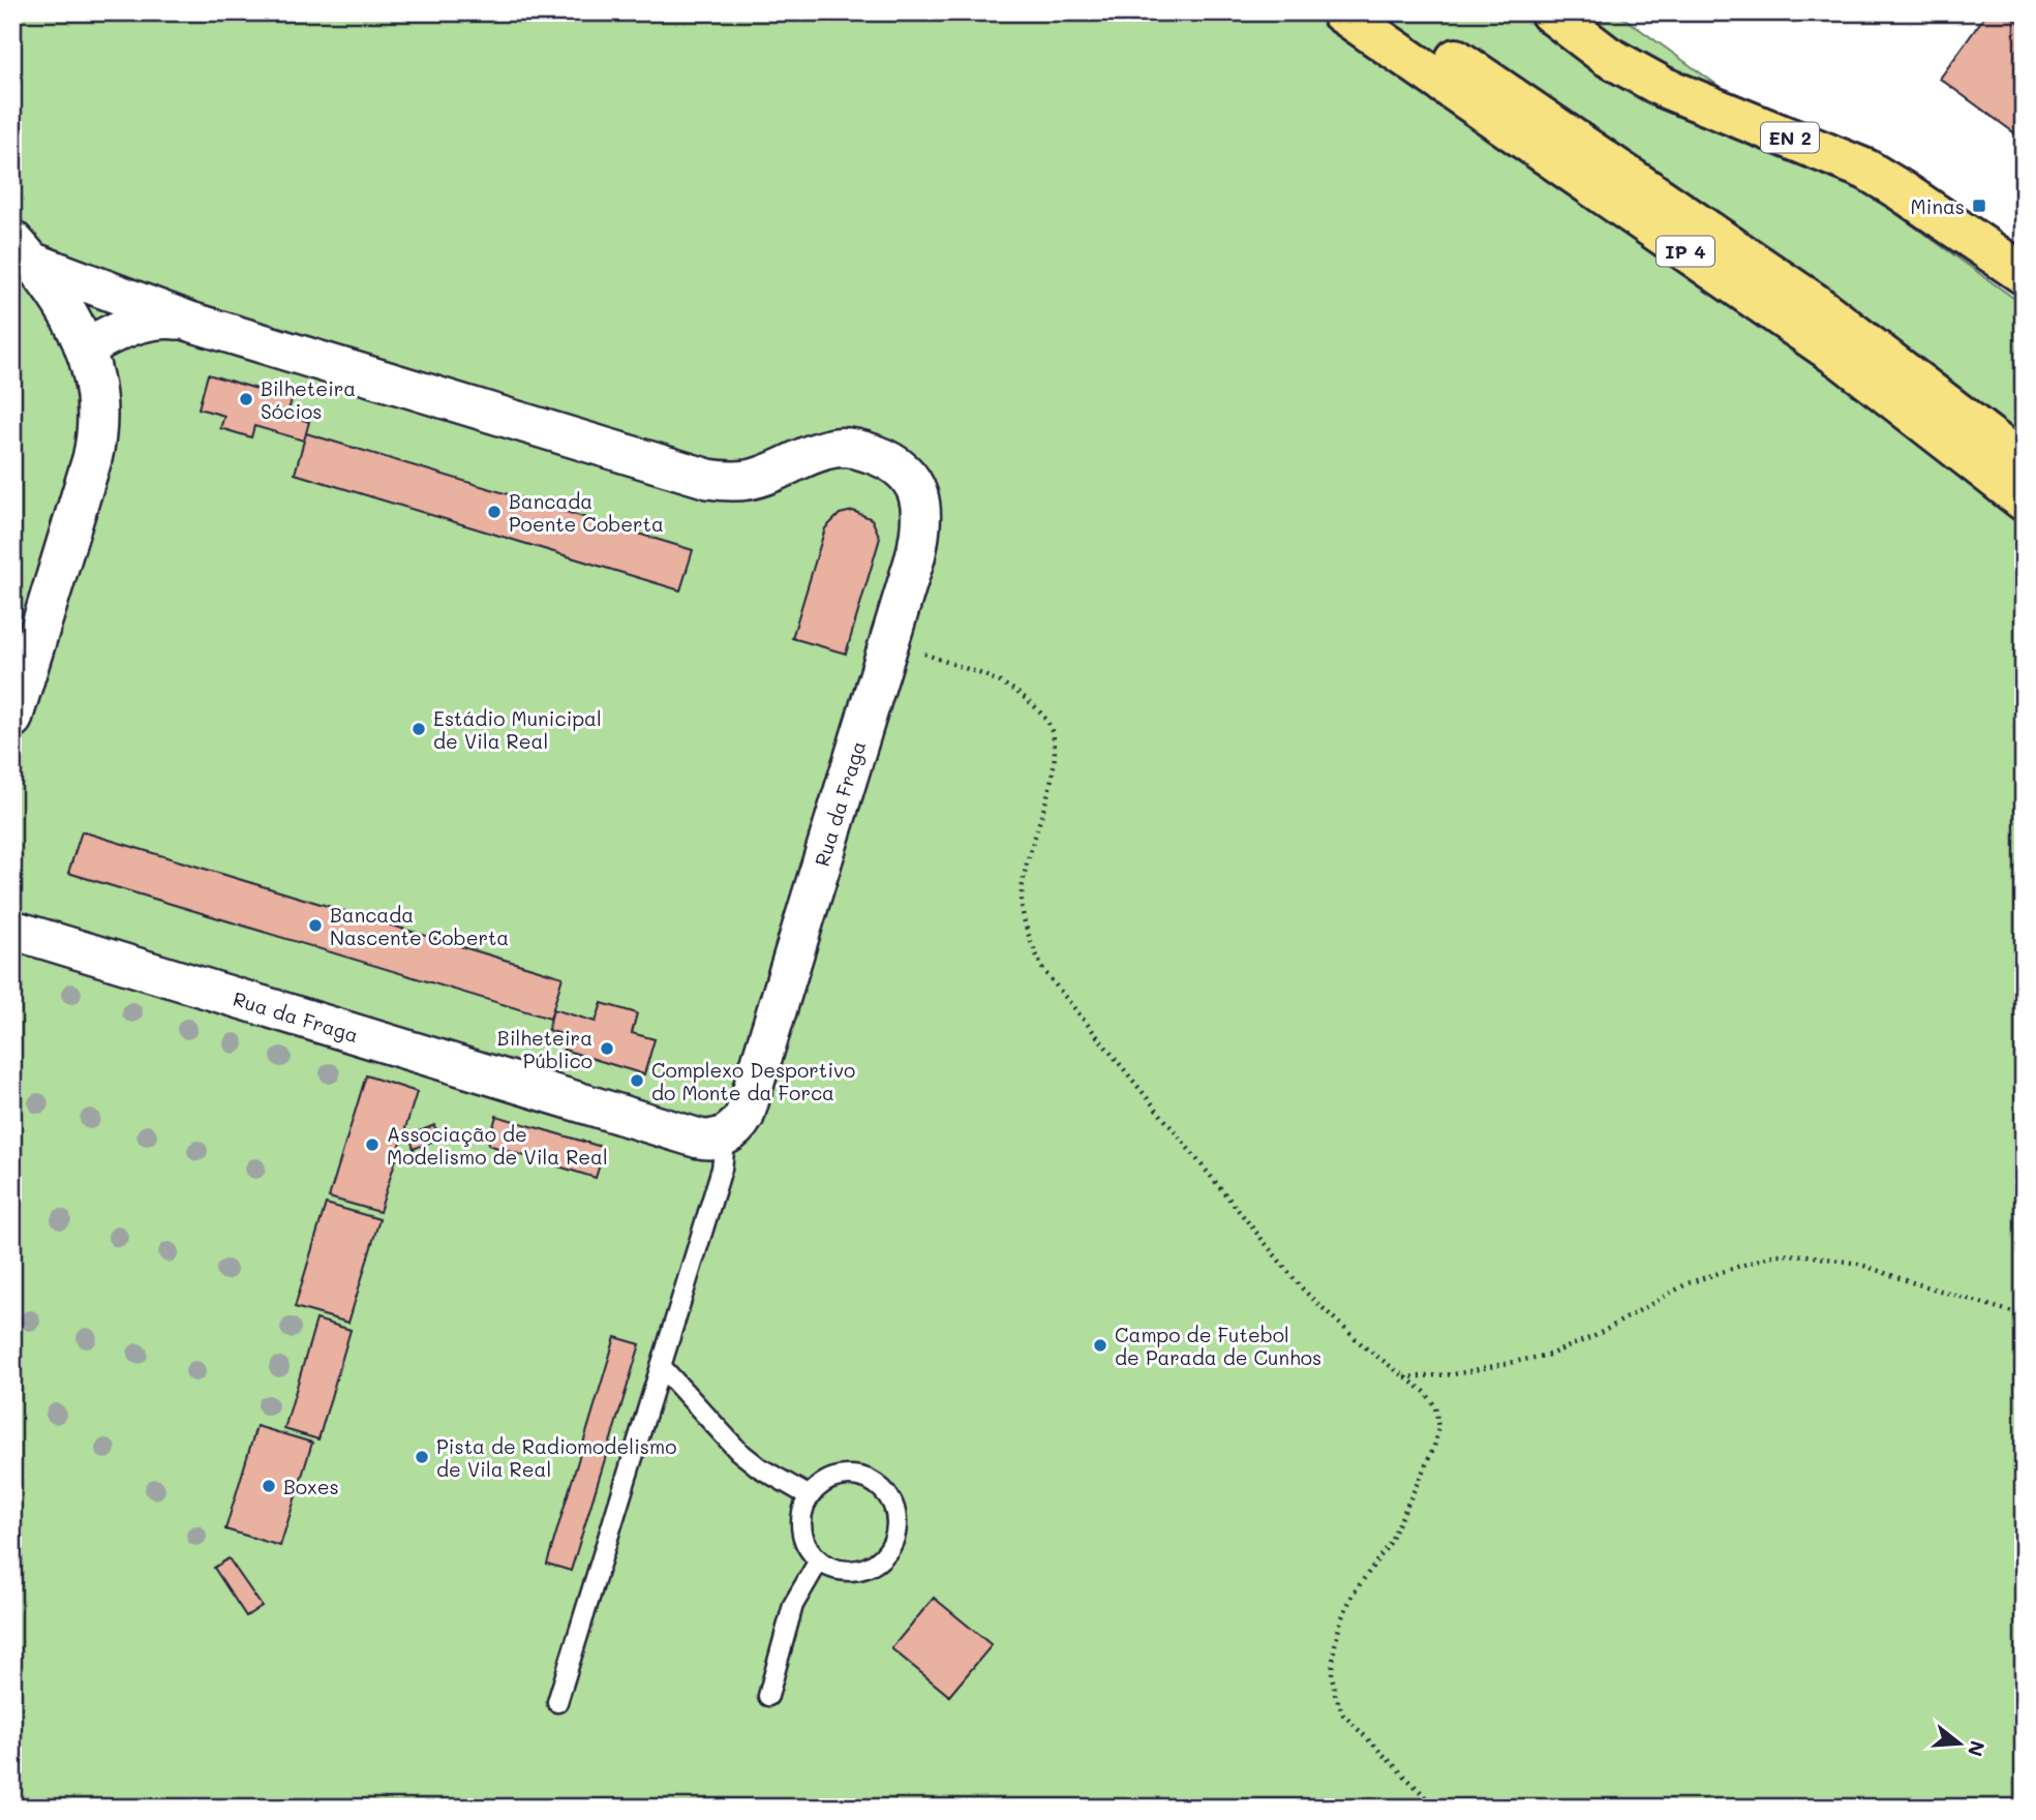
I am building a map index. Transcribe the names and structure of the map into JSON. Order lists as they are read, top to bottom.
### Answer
{
  "streets": {
    "main road": ["EN 2", "IP 4"],
    "street": ["Rua da Fraga"]
  },
  "places": {
    "transit": ["Minas"],
    "other": [
      "Bilheteira Sócios",
      "Bancada Poente Coberta",
      "Estádio Municipal de Vila Real",
      "Bancada Nascente Coberta",
      "Bilheteira Público",
      "Complexo Desportivo do Monte da Forca",
      "Associação de Modelismo de Vila Real",
      "Campo de Futebol de Parada de Cunhos",
      "Pista de Radiomodelismo de Vila Real",
      "Boxes"
    ]
  },
  "north": "right"
}
